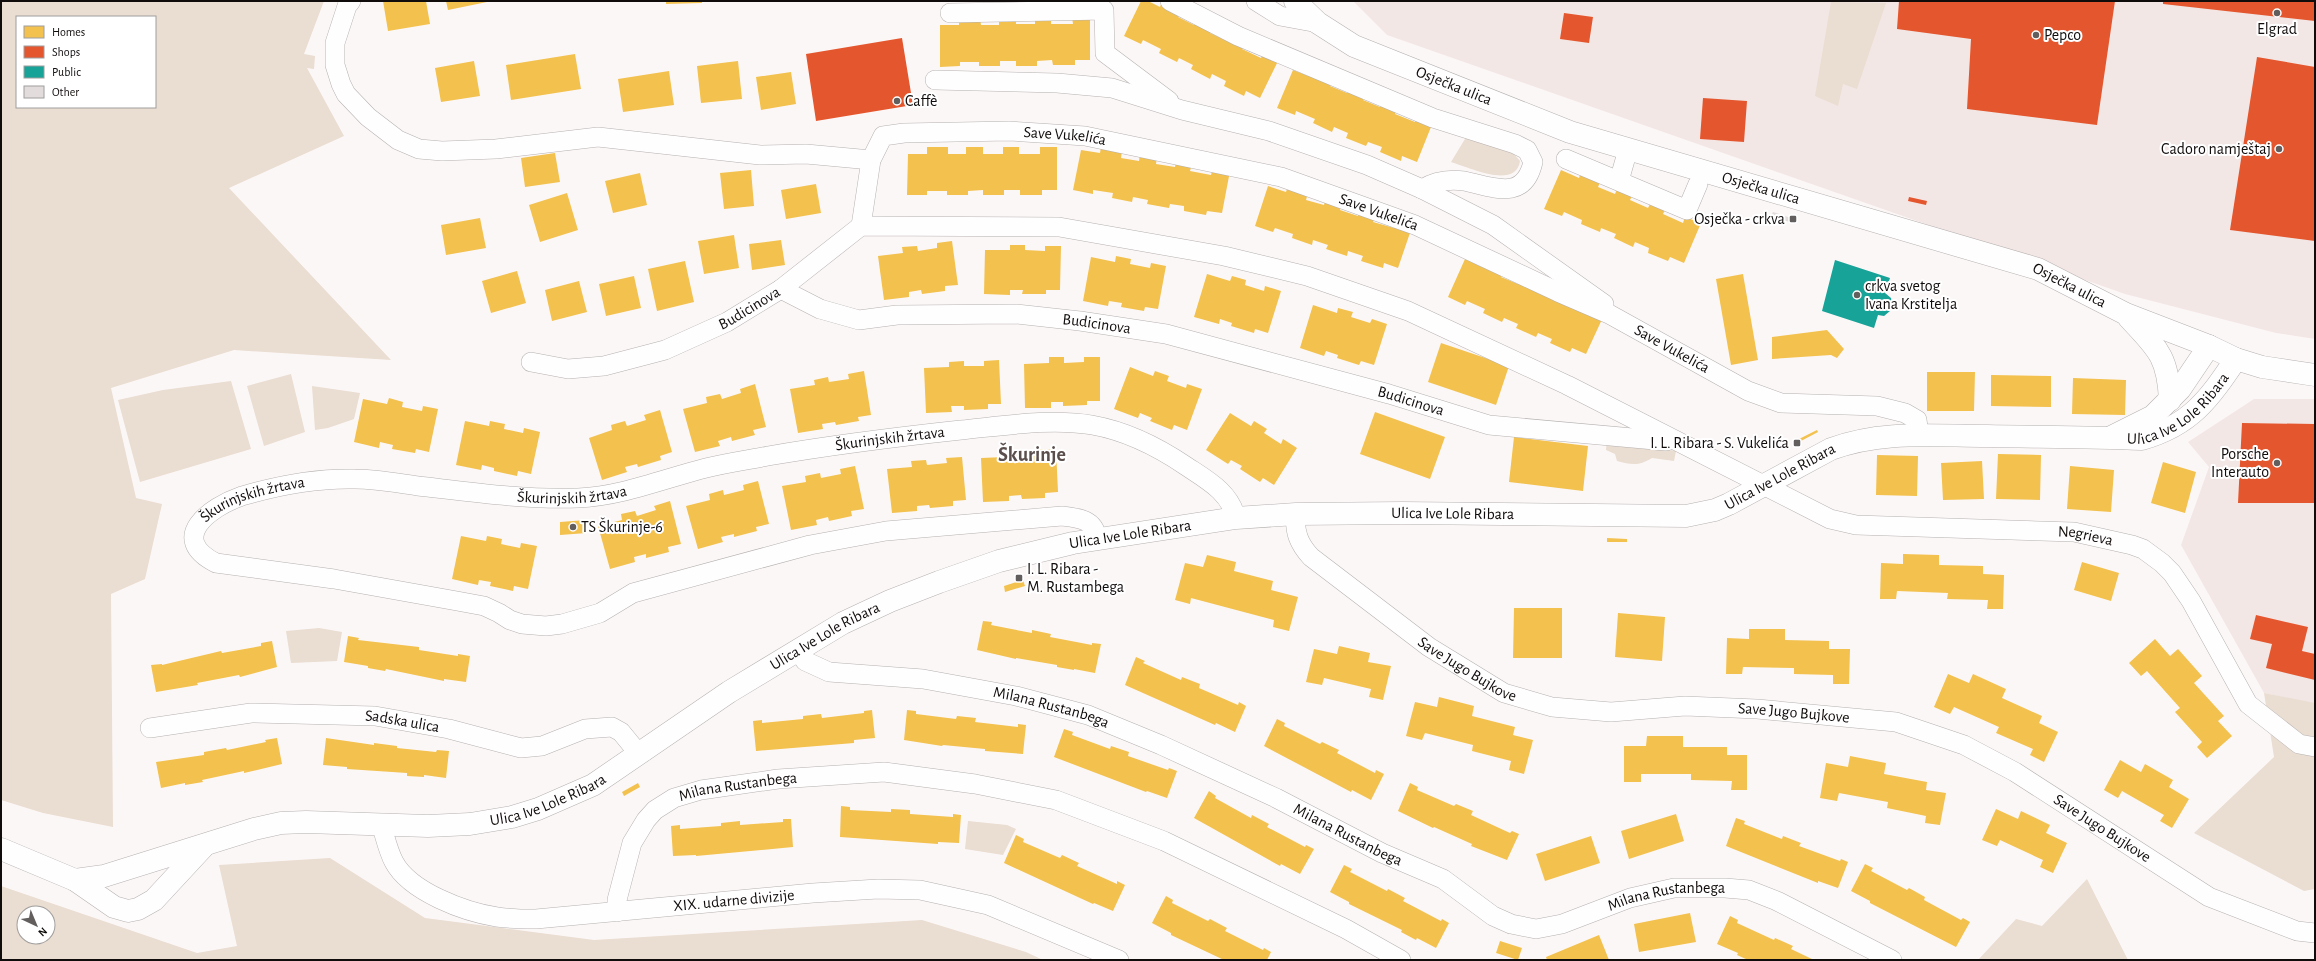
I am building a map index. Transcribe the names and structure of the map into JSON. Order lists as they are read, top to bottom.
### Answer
{
  "streets": {
    "street": [
      "Osječka ulica",
      "Save Vukelića",
      "Budicinova",
      "Ulica Ive Lole Ribara",
      "Škurinjskih žrtava",
      "Negrieva",
      "Save Jugo Bujkove",
      "Milana Rustanbega",
      "Sadska ulica",
      "XIX. udarne divizije"
    ]
  },
  "crossings": [
    ["Osječka ulica", "Ulica Ive Lole Ribara"],
    ["Save Vukelića", "Ulica Ive Lole Ribara"],
    ["Save Vukelića", "Negrieva"],
    ["Budicinova", "Negrieva"],
    ["Ulica Ive Lole Ribara", "Škurinjskih žrtava"],
    ["Ulica Ive Lole Ribara", "Negrieva"],
    ["Ulica Ive Lole Ribara", "Save Jugo Bujkove"],
    ["Ulica Ive Lole Ribara", "Milana Rustanbega"],
    ["Ulica Ive Lole Ribara", "Sadska ulica"],
    ["Ulica Ive Lole Ribara", "XIX. udarne divizije"],
    ["Milana Rustanbega", "XIX. udarne divizije"]
  ],
  "districts": ["Škurinje"],
  "places": {
    "other": [
      "Elgrad",
      "Pepco",
      "Caffè",
      "Cadoro namještaj",
      "crkva svetog Ivana Krstitelja",
      "Porsche Interauto",
      "TS Škurinje-6"
    ],
    "transit": ["Osječka - crkva", "I. L. Ribara - S. Vukelića", "I. L. Ribara - M. Rustambega"]
  },
  "legend": [
    "Homes",
    "Shops",
    "Public",
    "Other"
  ],
  "north": "bottom right"
}
